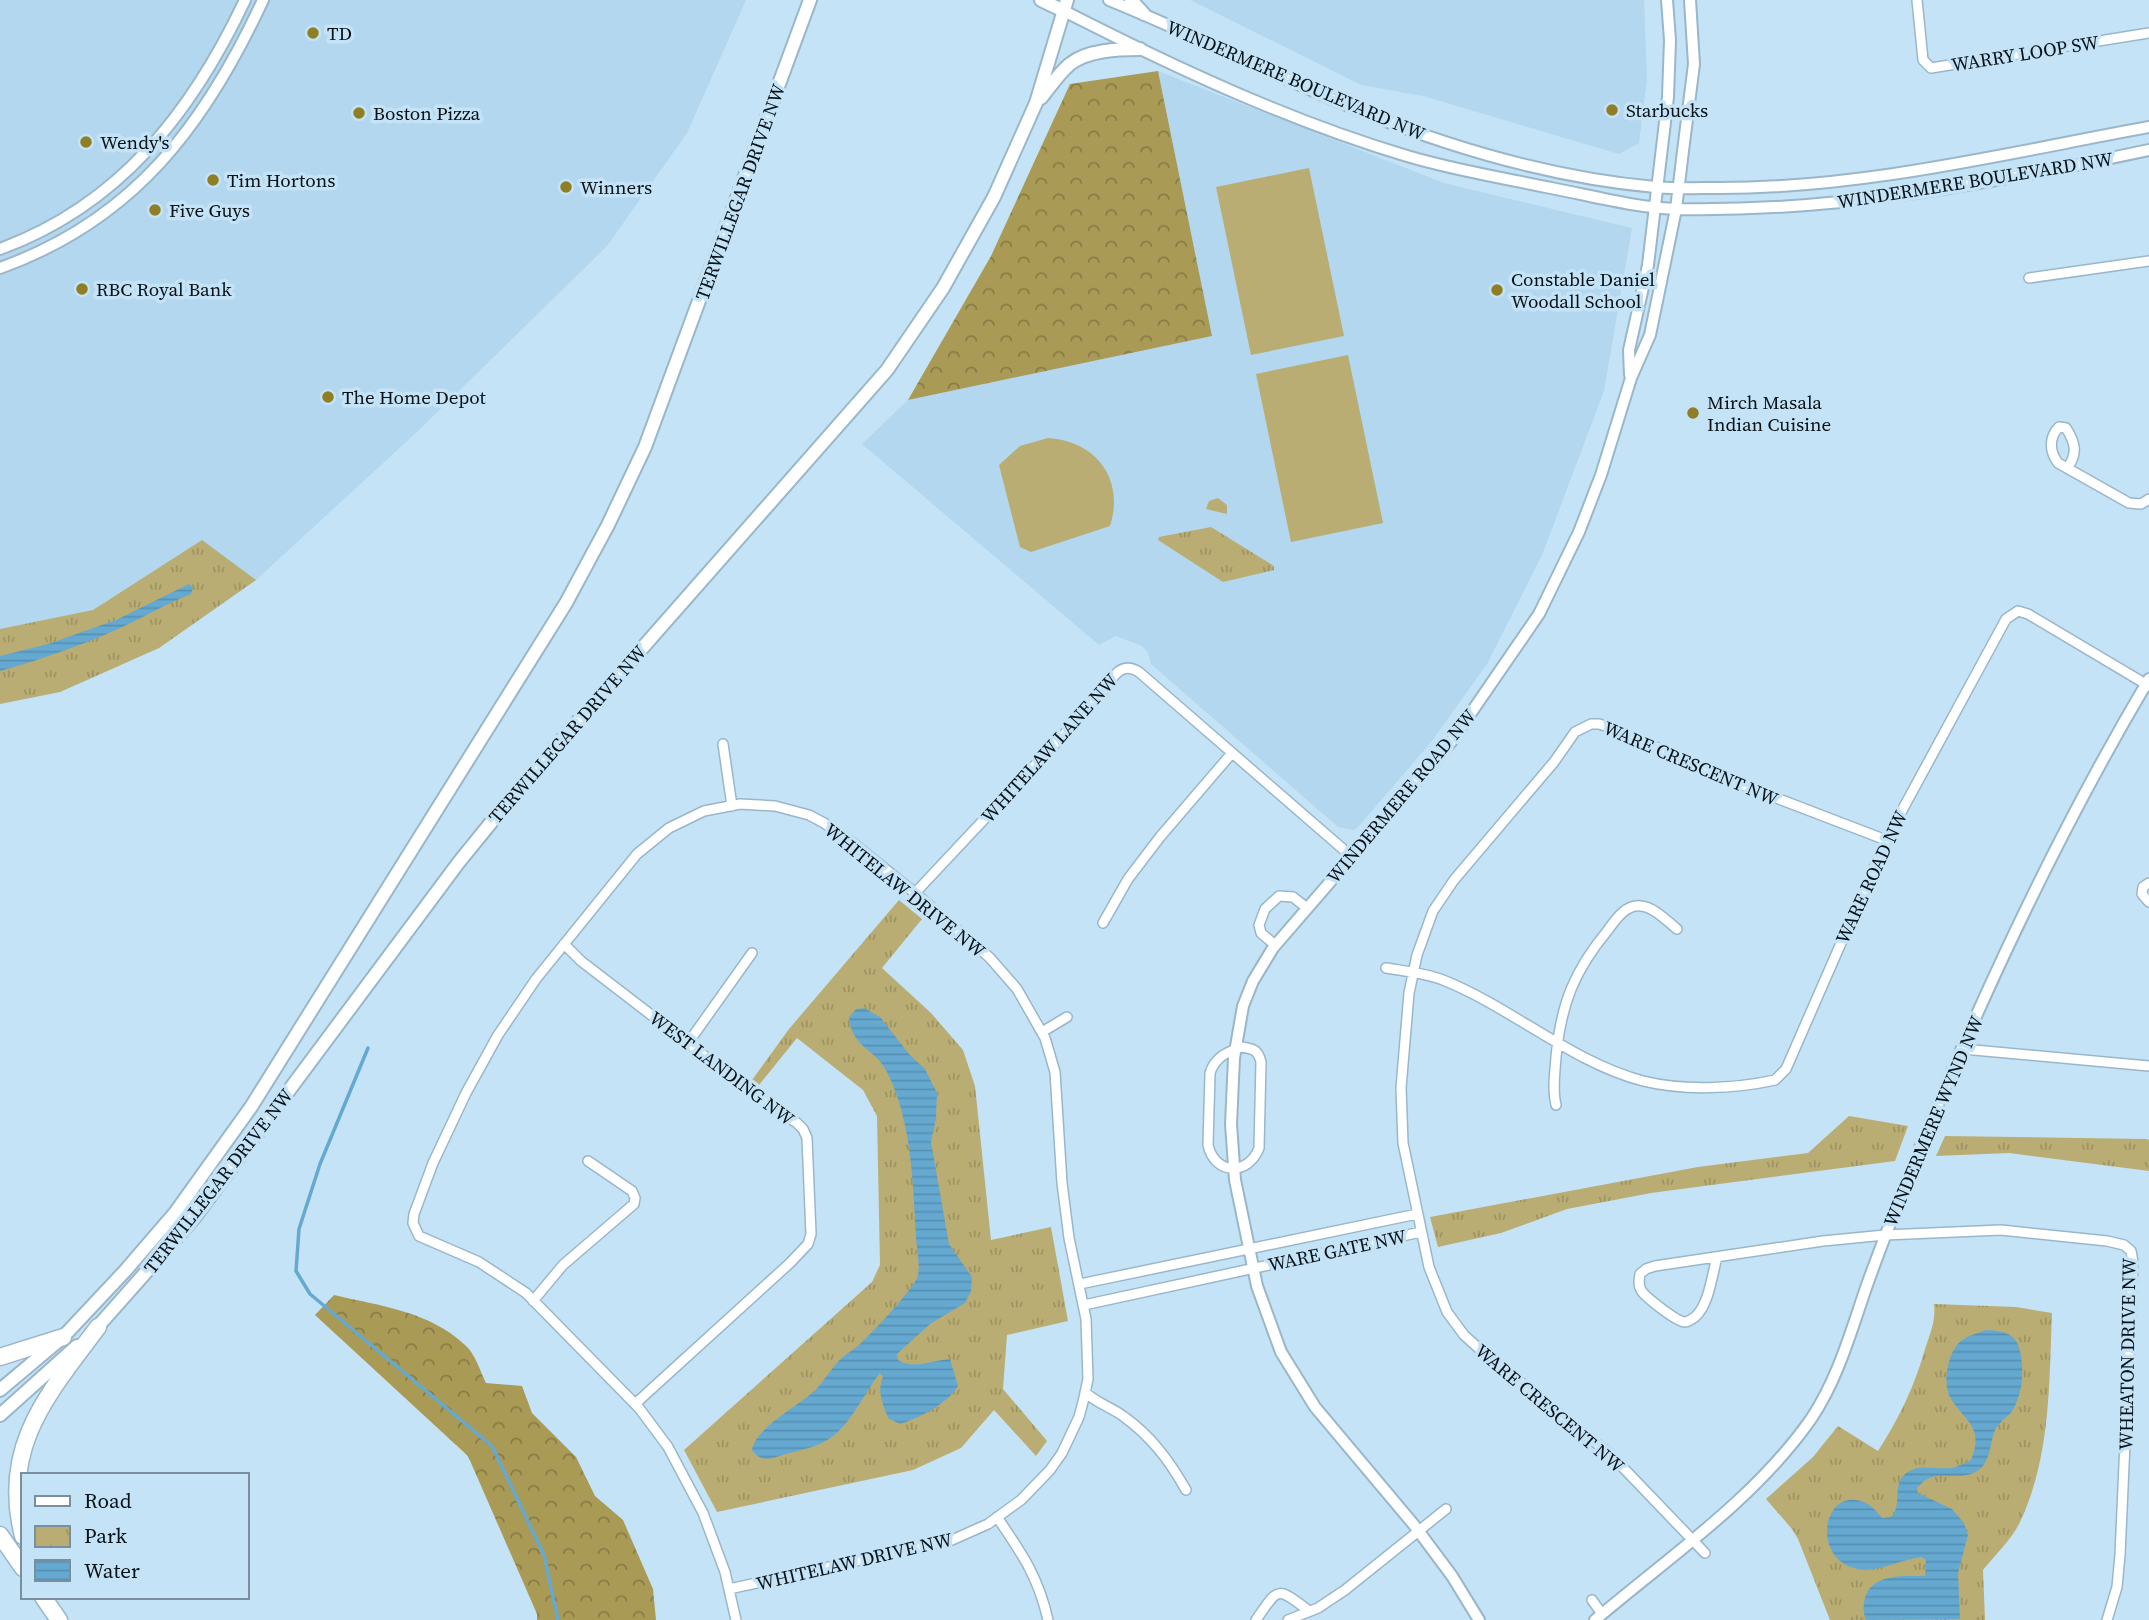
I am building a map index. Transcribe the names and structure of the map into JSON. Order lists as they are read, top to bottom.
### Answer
{
  "streets": {
    "main road": ["WINDERMERE BOULEVARD NW", "TERWILLEGAR DRIVE NW"],
    "street": [
      "WARRY LOOP SW",
      "WHITELAW LANE NW",
      "WARE CRESCENT NW",
      "WINDERMERE ROAD NW",
      "WARE ROAD NW",
      "WHITELAW DRIVE NW",
      "WEST LANDING NW",
      "WINDERMERE WYND NW",
      "WARE GATE NW",
      "WHEATON DRIVE NW"
    ]
  },
  "crossings": [
    ["WINDERMERE BOULEVARD NW", "TERWILLEGAR DRIVE NW"],
    ["WINDERMERE BOULEVARD NW", "WINDERMERE ROAD NW"],
    ["WHITELAW LANE NW", "WINDERMERE ROAD NW"],
    ["WHITELAW LANE NW", "WHITELAW DRIVE NW"],
    ["WARE CRESCENT NW", "WARE ROAD NW"],
    ["WARE CRESCENT NW", "WINDERMERE WYND NW"],
    ["WARE CRESCENT NW", "WARE GATE NW"],
    ["WINDERMERE ROAD NW", "WARE GATE NW"],
    ["WARE ROAD NW", "WINDERMERE WYND NW"],
    ["WHITELAW DRIVE NW", "WEST LANDING NW"],
    ["WHITELAW DRIVE NW", "WARE GATE NW"],
    ["WINDERMERE WYND NW", "WHEATON DRIVE NW"]
  ],
  "places": [
    "TD",
    "Starbucks",
    "Boston Pizza",
    "Wendy's",
    "Tim Hortons",
    "Winners",
    "Five Guys",
    "RBC Royal Bank",
    "Constable Daniel Woodall School",
    "The Home Depot",
    "Mirch Masala Indian Cuisine"
  ],
  "legend": ["Road", "Park", "Water"]
}
